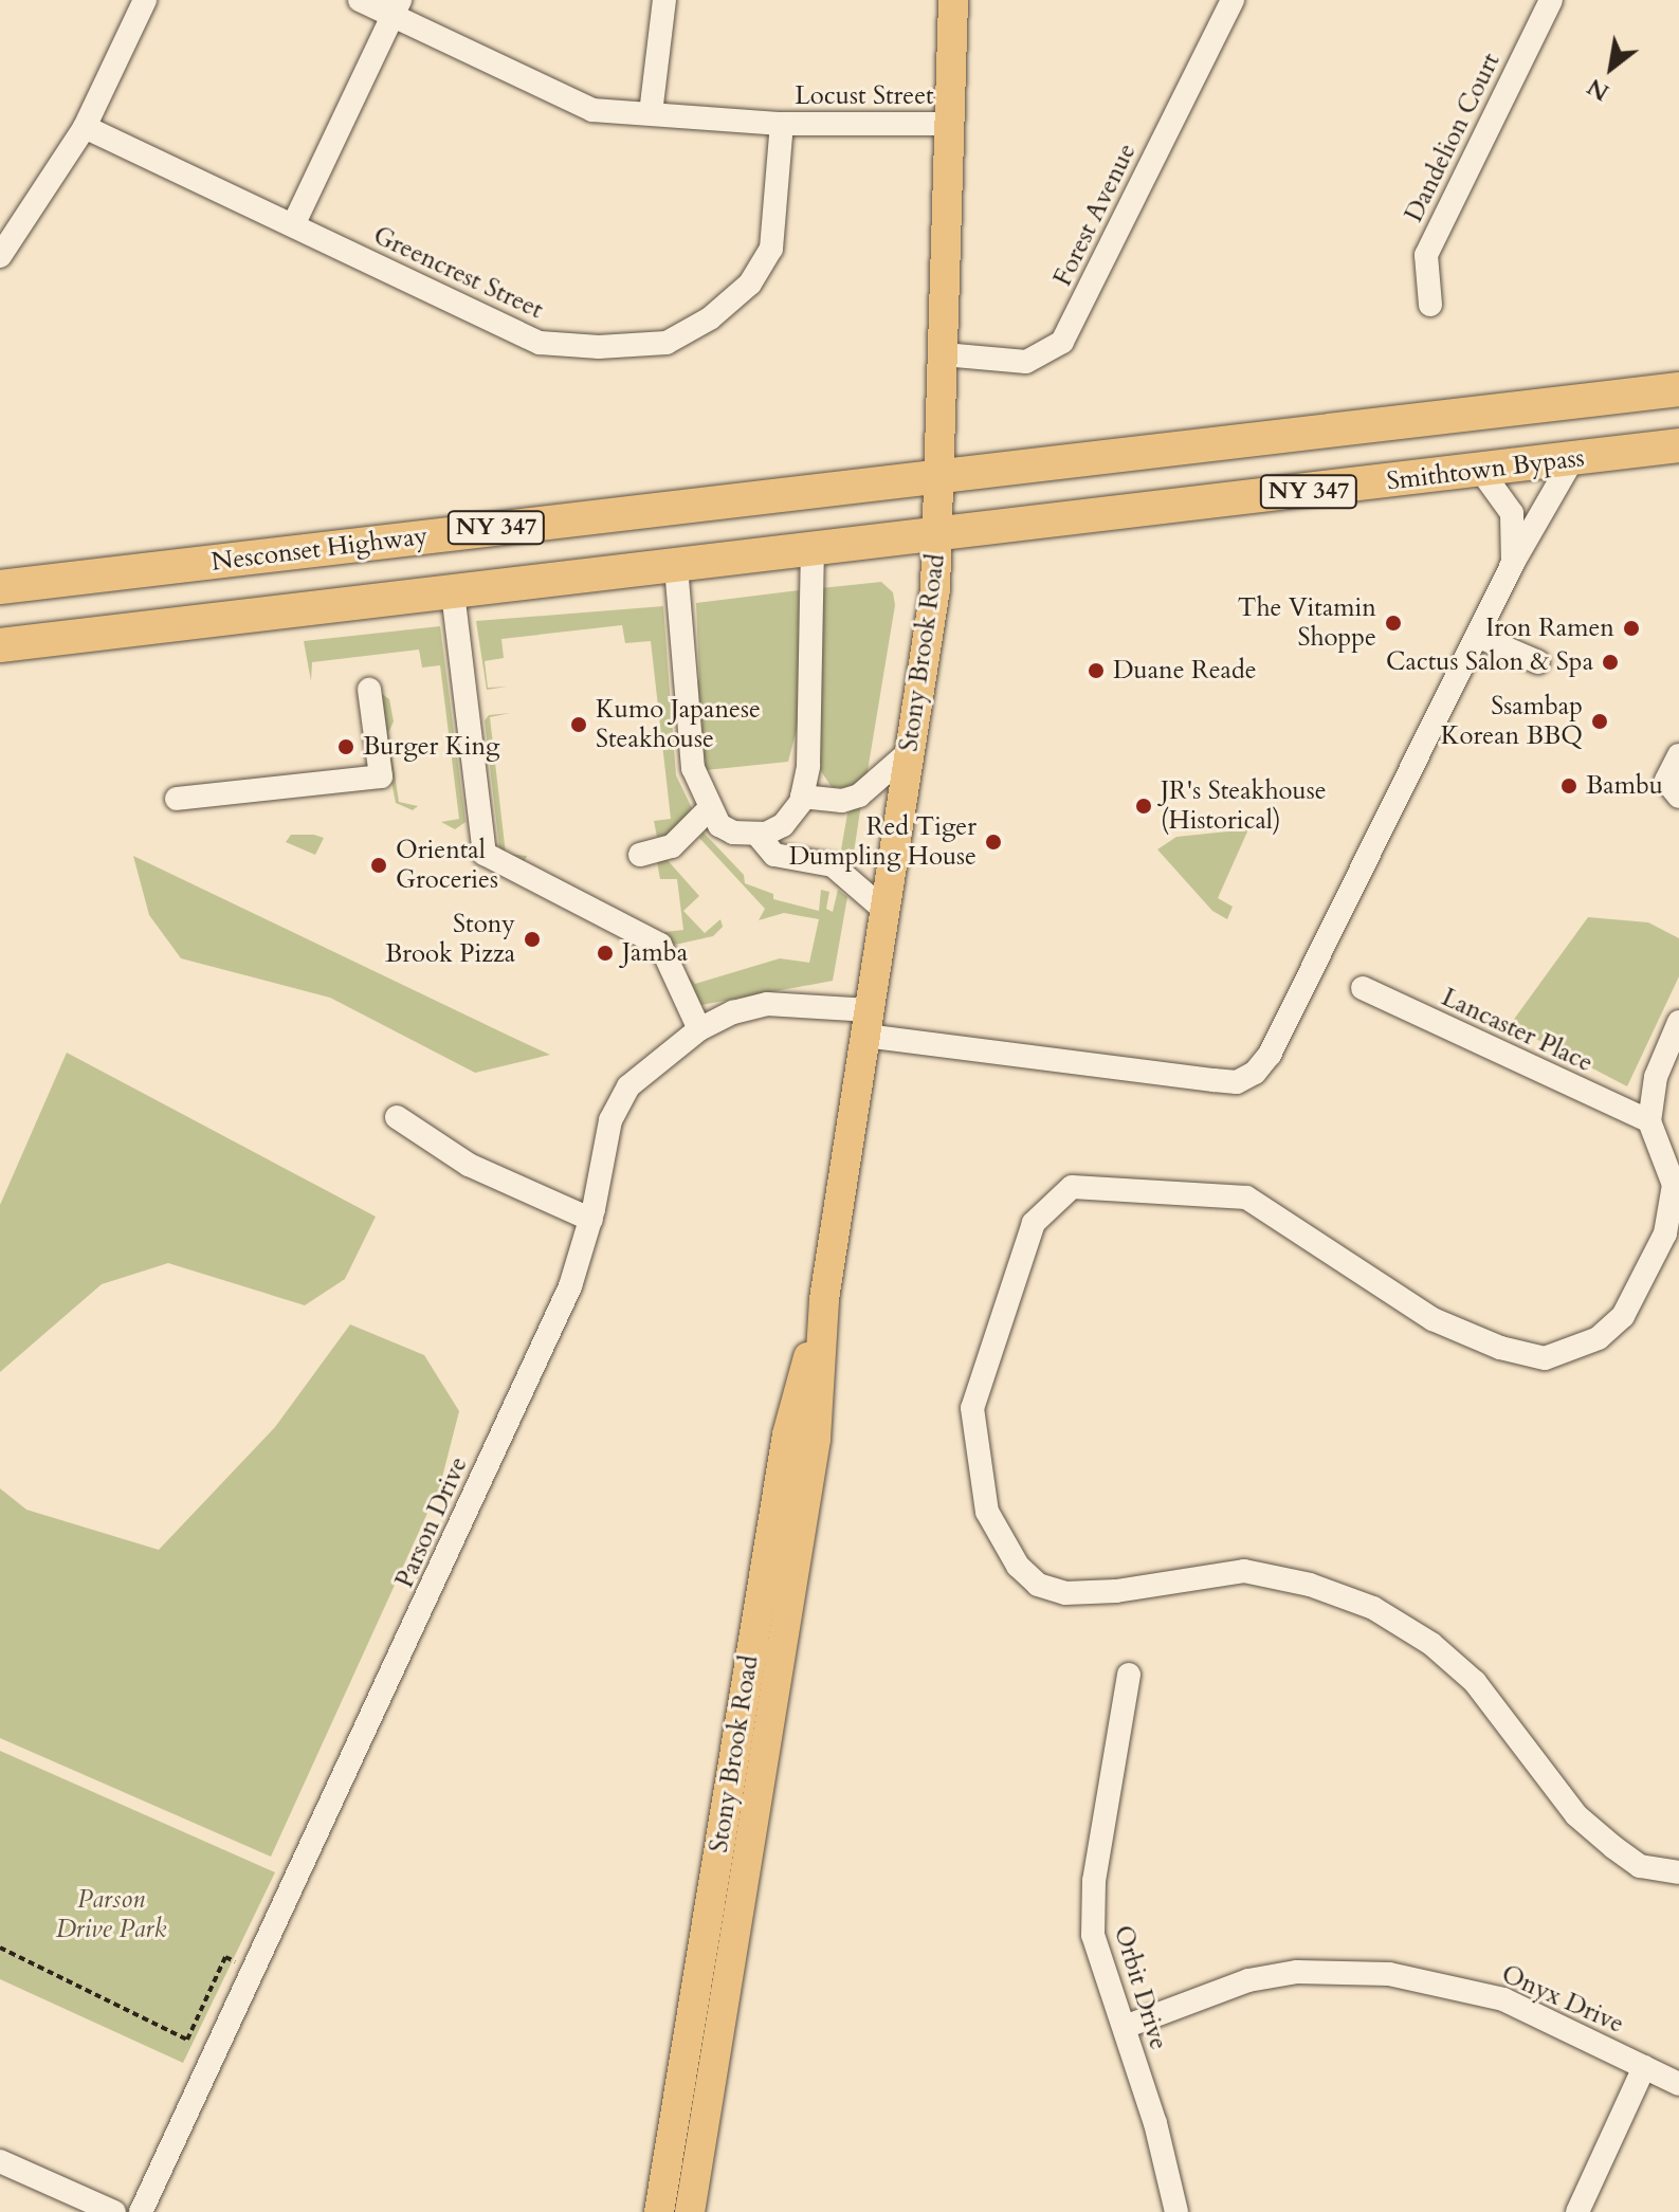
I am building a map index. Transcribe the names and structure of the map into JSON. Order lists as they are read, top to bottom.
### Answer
{
  "streets": {
    "highway": ["Smithtown Bypass", "NY 347", "Nesconset Highway"],
    "main road": ["Stony Brook Road"],
    "street": [
      "Locust Street",
      "Dandelion Court",
      "Forest Avenue",
      "Greencrest Street",
      "Lancaster Place",
      "Parson Drive",
      "Orbit Drive",
      "Onyx Drive"
    ]
  },
  "crossings": [
    ["Locust Street", "Greencrest Street"],
    ["Locust Street", "Stony Brook Road"],
    ["Forest Avenue", "Stony Brook Road"],
    ["Smithtown Bypass", "NY 347"],
    ["Smithtown Bypass", "Stony Brook Road"],
    ["NY 347", "Nesconset Highway"],
    ["NY 347", "Stony Brook Road"],
    ["Nesconset Highway", "Stony Brook Road"],
    ["Stony Brook Road", "Parson Drive"],
    ["Orbit Drive", "Onyx Drive"]
  ],
  "parks": ["Parson Drive Park"],
  "places": [
    "The Vitamin Shoppe",
    "Iron Ramen",
    "Cactus Salon & Spa",
    "Duane Reade",
    "Ssambap Korean BBQ",
    "Kumo Japanese Steakhouse",
    "Burger King",
    "Bambu",
    "JR's Steakhouse (Historical)",
    "Red Tiger Dumpling House",
    "Oriental Groceries",
    "Stony Brook Pizza",
    "Jamba"
  ],
  "north": "bottom left"
}
